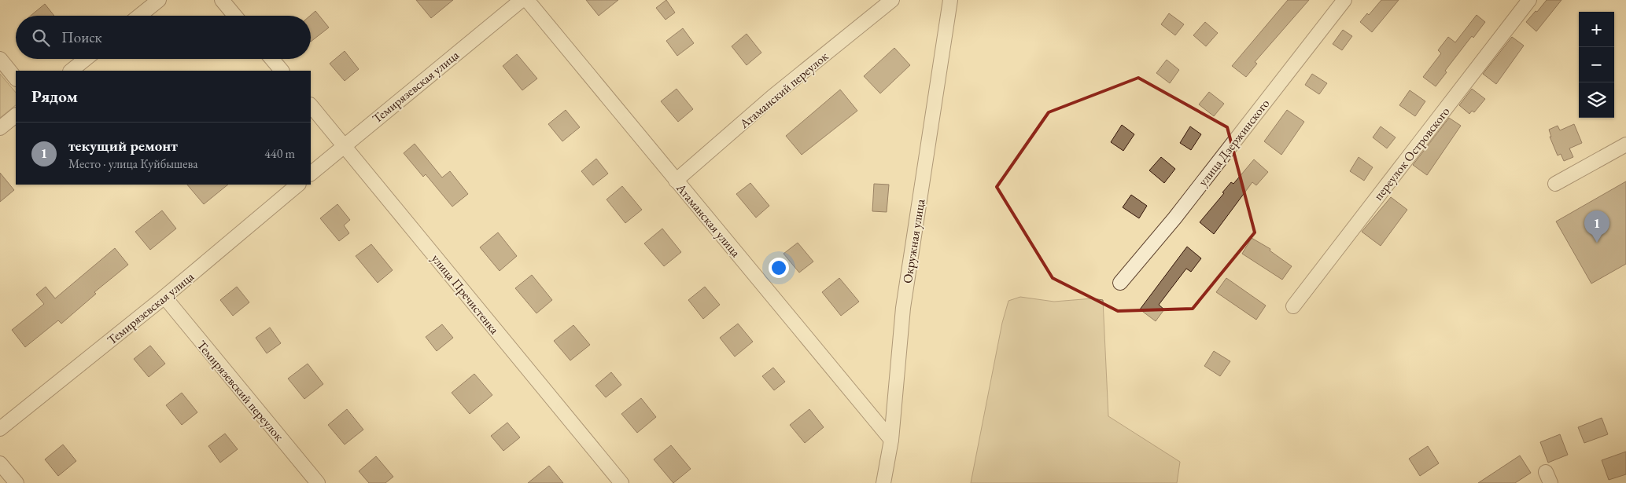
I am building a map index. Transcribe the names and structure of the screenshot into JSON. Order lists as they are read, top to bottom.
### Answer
{
  "streets": {
    "street": [
      "Темирязевская улица",
      "Атаманский переулок",
      "улица Дзержинского",
      "переулок Островского",
      "Атаманская улица",
      "Окружная улица",
      "улица Пречистенка",
      "Темирязевский переулок"
    ]
  },
  "crossings": [
    ["Темирязевская улица", "улица Пречистенка"],
    ["Темирязевская улица", "Темирязевский переулок"],
    ["Атаманский переулок", "Атаманская улица"],
    ["Атаманская улица", "Окружная улица"]
  ],
  "page": {
    "map_buttons": ["+", "−"],
    "search": "Поиск",
    "heading": "Рядом",
    "list": [
      {
        "mark": "1",
        "name": "текущий ремонт",
        "note": "Место · улица Куйбышева",
        "value": "440 m"
      }
    ],
    "pins": "1"
  }
}
